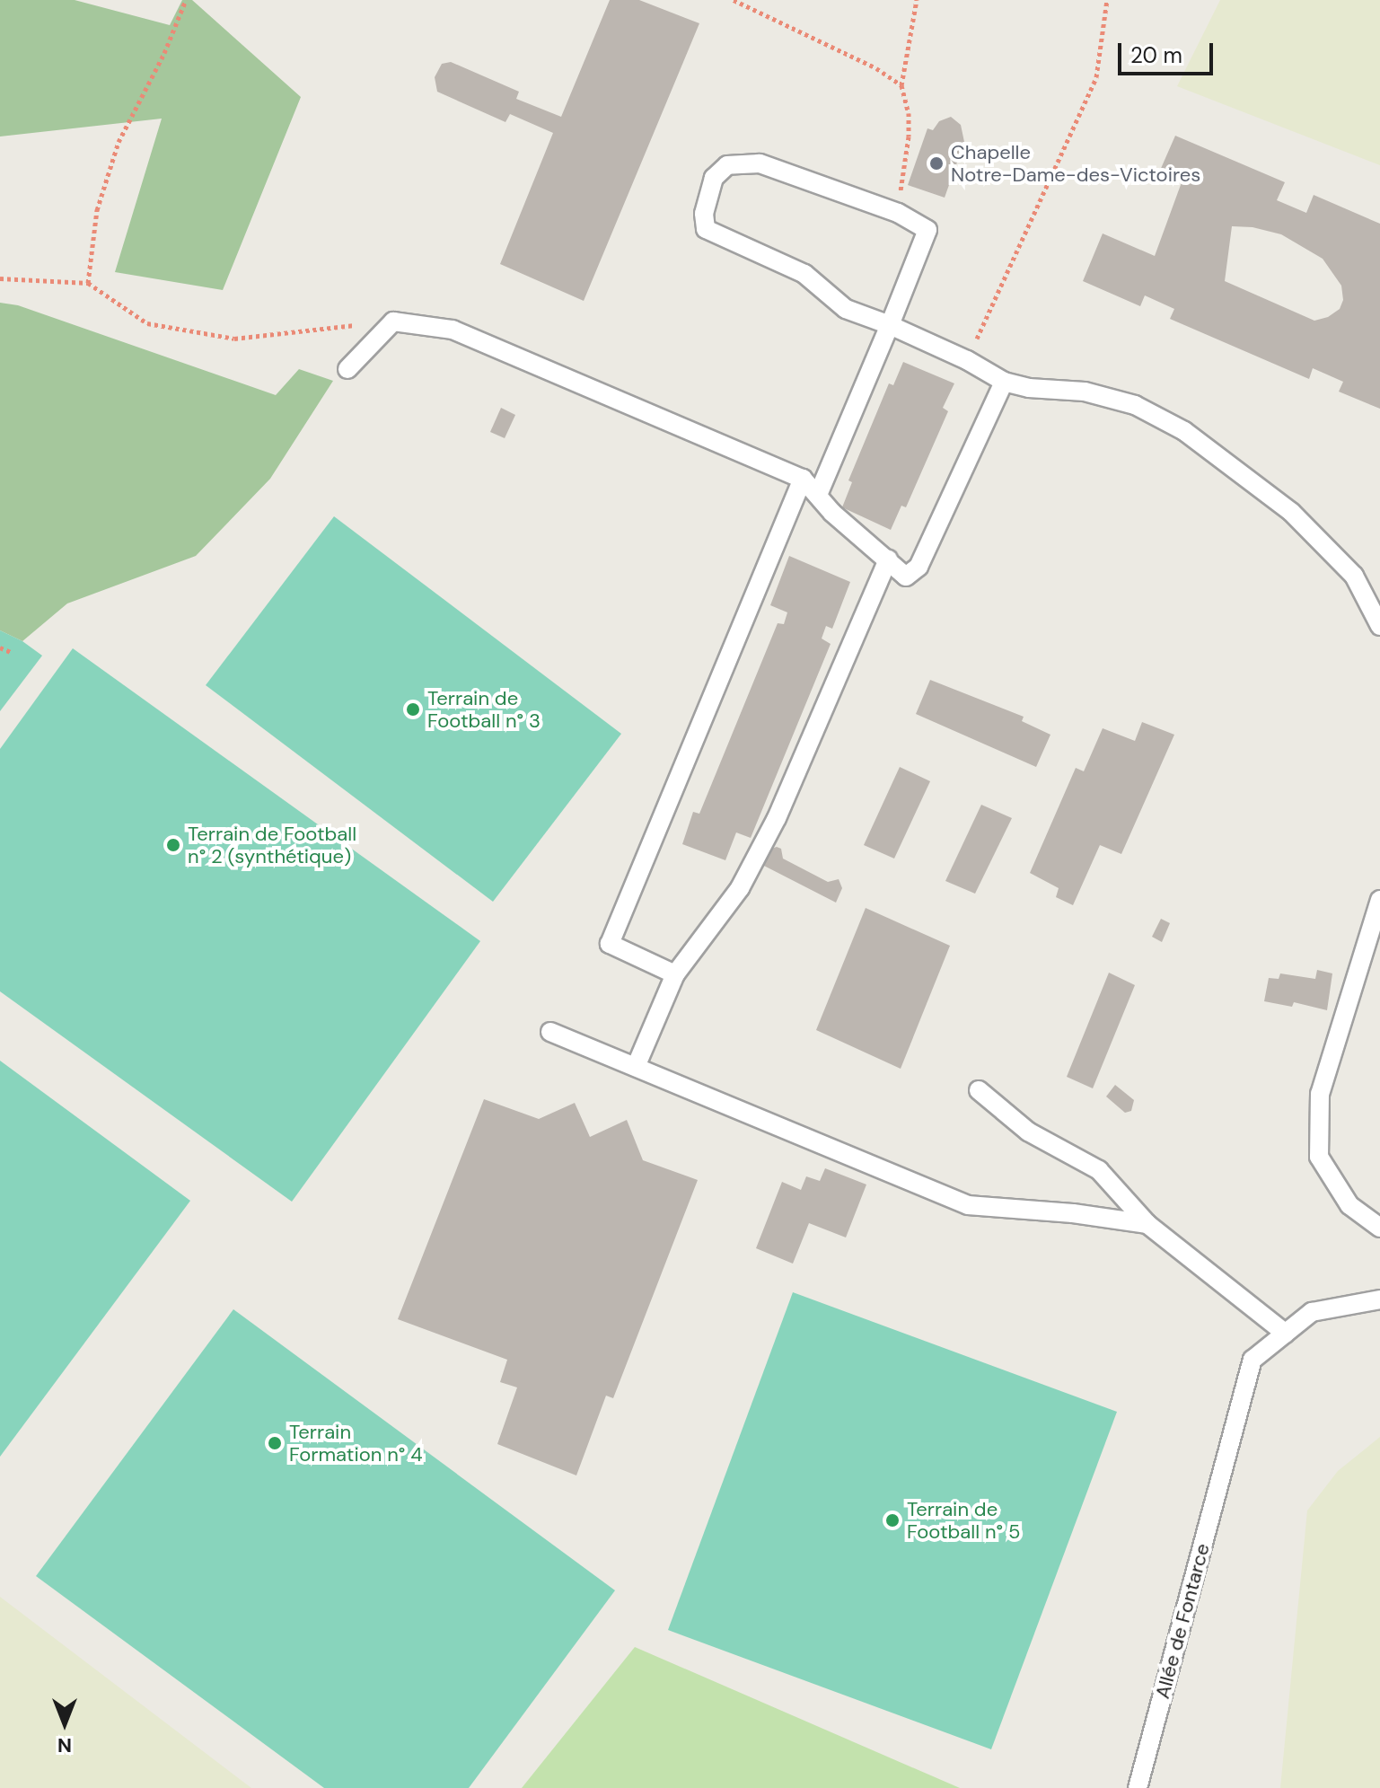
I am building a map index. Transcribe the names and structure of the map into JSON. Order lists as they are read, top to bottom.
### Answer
{
  "streets": {
    "lane": ["Allée de Fontarce"]
  },
  "places": [
    "Chapelle Notre-Dame-des-Victoires",
    "Terrain de Football n° 3",
    "Terrain de Football n° 2 (synthétique)",
    "Terrain Formation n° 4",
    "Terrain de Football n° 5"
  ],
  "scale_bar": "20 m",
  "north": "bottom"
}
